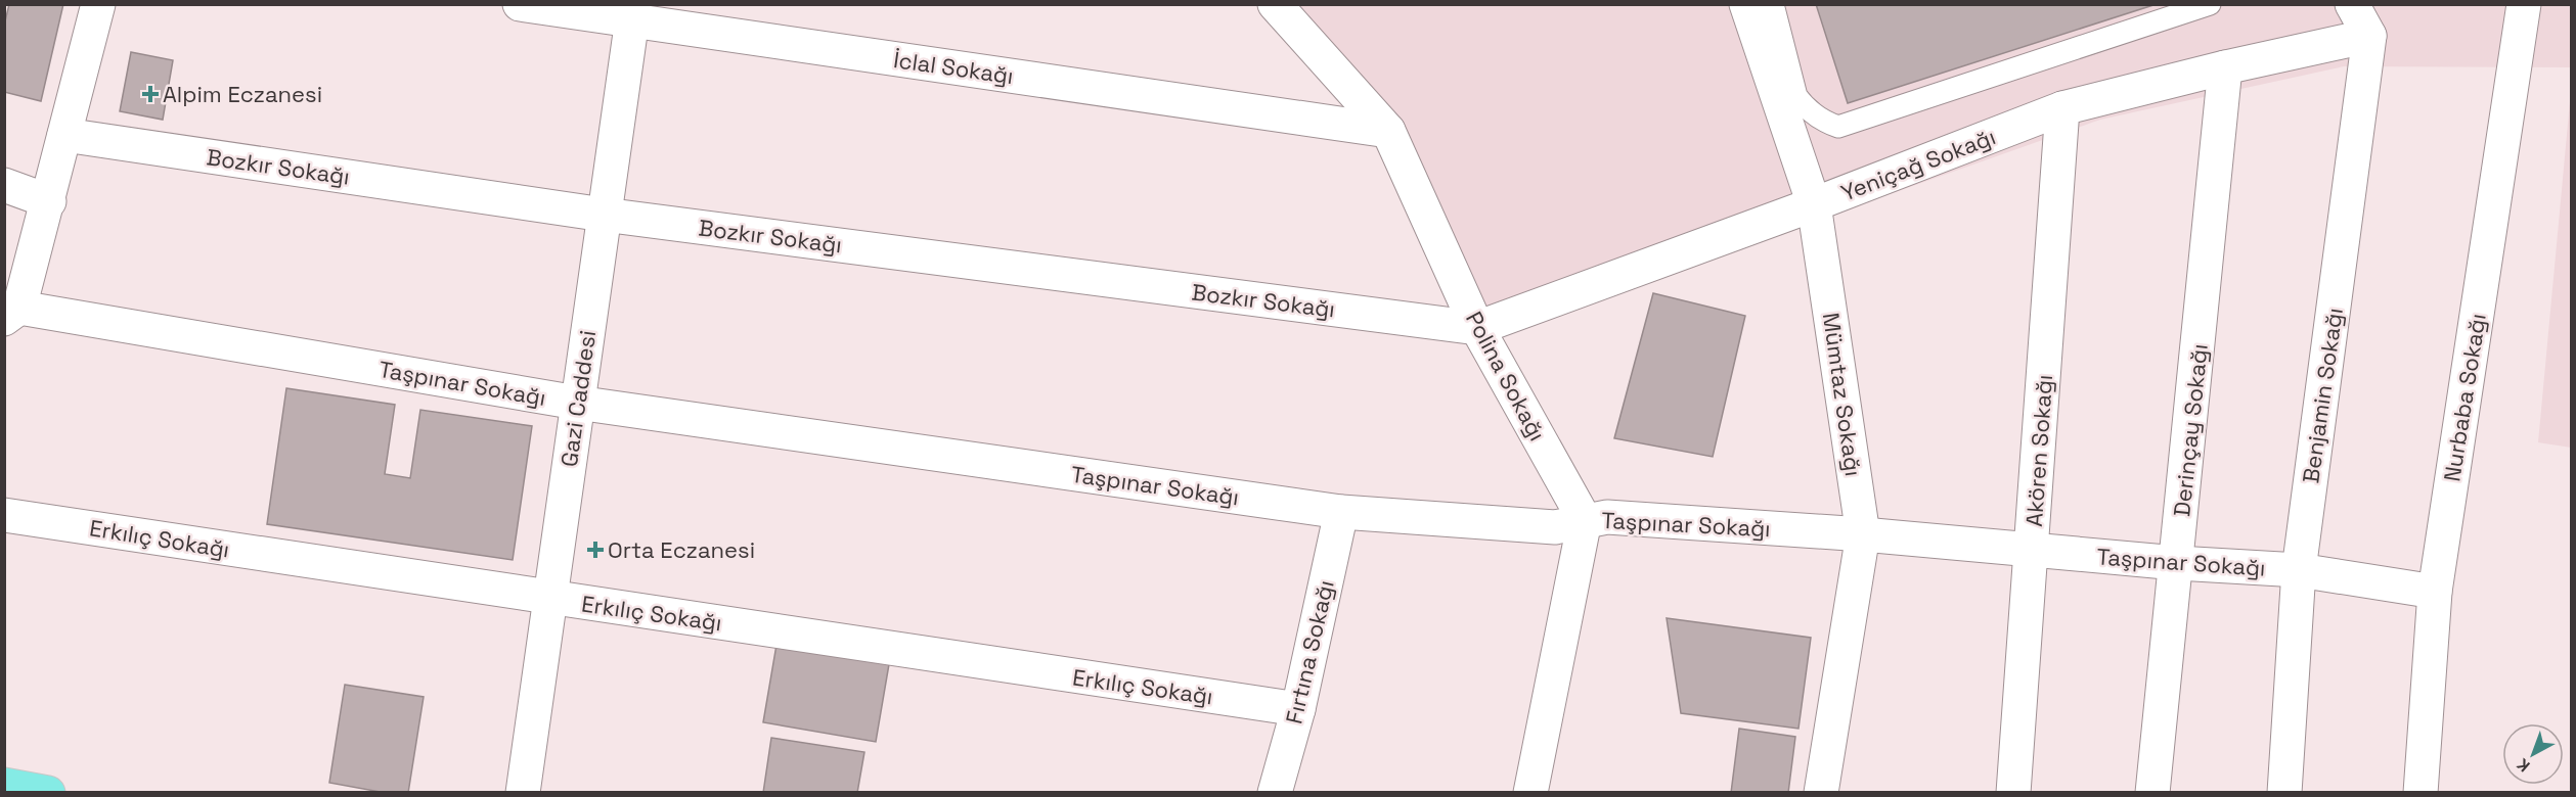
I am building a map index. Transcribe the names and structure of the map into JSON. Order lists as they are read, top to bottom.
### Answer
{
  "streets": {
    "street": [
      "İclal Sokağı",
      "Yeniçağ Sokağı",
      "Bozkır Sokağı",
      "Polina Sokağı",
      "Taşpınar Sokağı",
      "Mümtaz Sokağı",
      "Benjamin Sokağı",
      "Nurbaba Sokağı",
      "Gazi Caddesi",
      "Derinçay Sokağı",
      "Akören Sokağı",
      "Erkılıç Sokağı",
      "Fırtına Sokağı"
    ]
  },
  "crossings": [
    ["İclal Sokağı", "Polina Sokağı"],
    ["İclal Sokağı", "Gazi Caddesi"],
    ["Yeniçağ Sokağı", "Bozkır Sokağı"],
    ["Yeniçağ Sokağı", "Polina Sokağı"],
    ["Yeniçağ Sokağı", "Mümtaz Sokağı"],
    ["Yeniçağ Sokağı", "Benjamin Sokağı"],
    ["Yeniçağ Sokağı", "Derinçay Sokağı"],
    ["Yeniçağ Sokağı", "Akören Sokağı"],
    ["Bozkır Sokağı", "Polina Sokağı"],
    ["Bozkır Sokağı", "Gazi Caddesi"],
    ["Polina Sokağı", "Taşpınar Sokağı"],
    ["Taşpınar Sokağı", "Mümtaz Sokağı"],
    ["Taşpınar Sokağı", "Benjamin Sokağı"],
    ["Taşpınar Sokağı", "Nurbaba Sokağı"],
    ["Taşpınar Sokağı", "Gazi Caddesi"],
    ["Taşpınar Sokağı", "Derinçay Sokağı"],
    ["Taşpınar Sokağı", "Akören Sokağı"],
    ["Taşpınar Sokağı", "Fırtına Sokağı"],
    ["Gazi Caddesi", "Erkılıç Sokağı"],
    ["Erkılıç Sokağı", "Fırtına Sokağı"]
  ],
  "places": {
    "health": ["Alpim Eczanesi", "Orta Eczanesi"]
  },
  "north": "bottom left"
}
